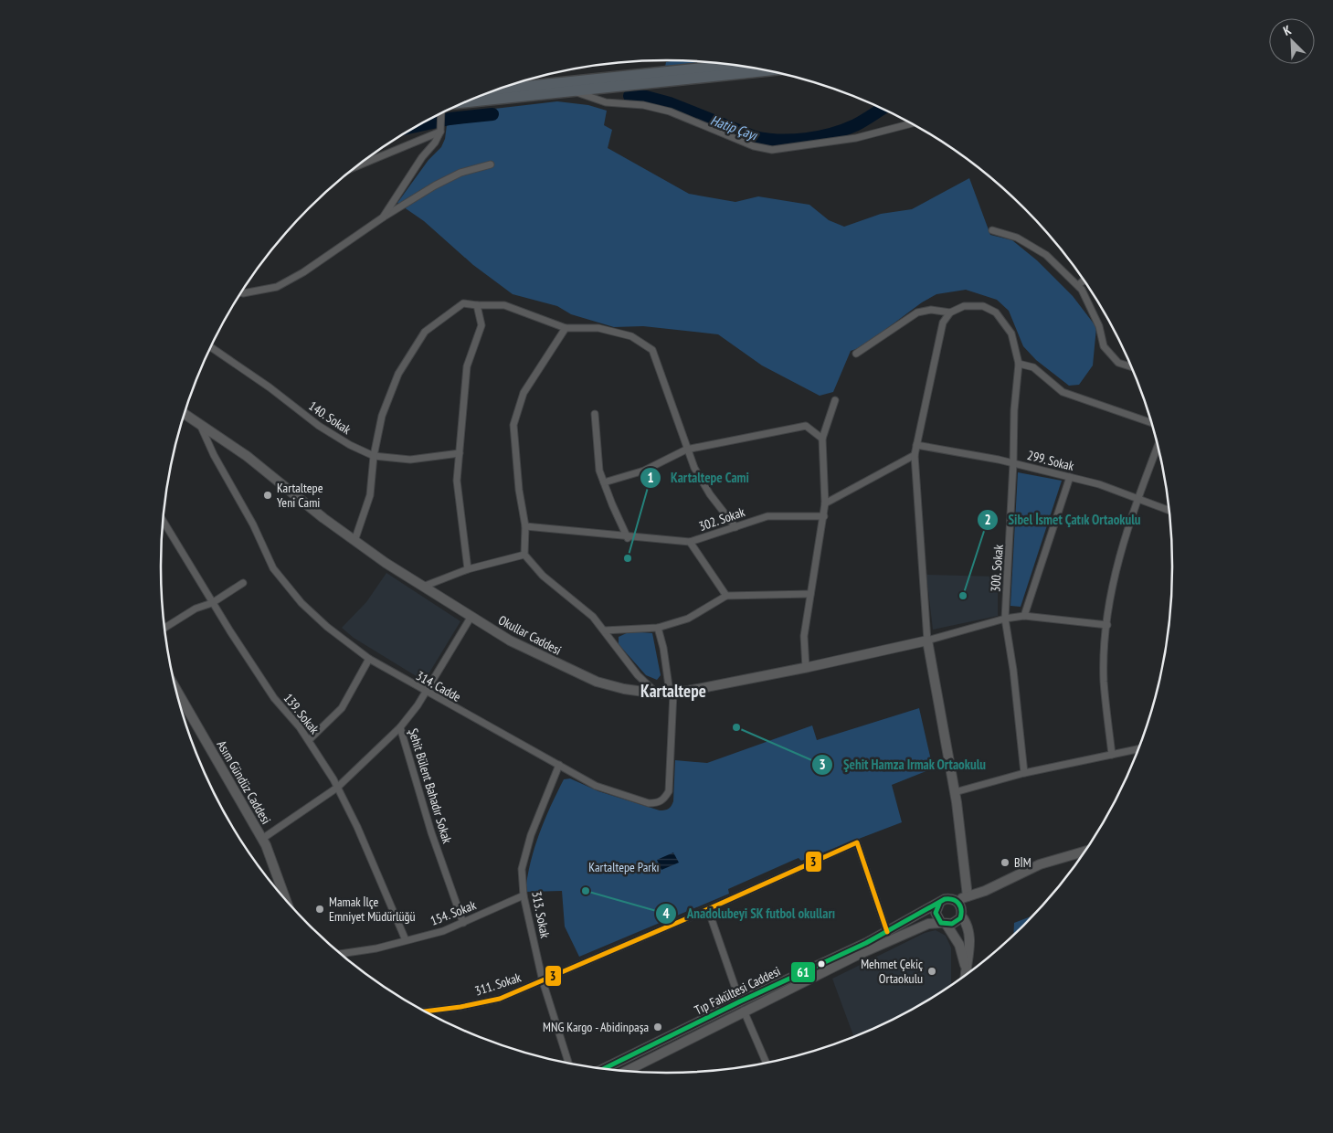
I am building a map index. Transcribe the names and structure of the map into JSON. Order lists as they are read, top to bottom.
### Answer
{
  "streets": {
    "street": [
      "140. Sokak",
      "299. Sokak",
      "302. Sokak",
      "300. Sokak",
      "Okullar Caddesi",
      "314. Cadde",
      "139. Sokak",
      "Asım Gündüz Caddesi",
      "Şehit Bülent Bahadır Sokak",
      "154. Sokak",
      "313. Sokak",
      "311. Sokak",
      "Tıp Fakültesi Caddesi"
    ]
  },
  "crossings": [
    ["299. Sokak", "300. Sokak"],
    ["Okullar Caddesi", "314. Cadde"],
    ["Okullar Caddesi", "Şehit Bülent Bahadır Sokak"],
    ["314. Cadde", "Şehit Bülent Bahadır Sokak"],
    ["314. Cadde", "313. Sokak"],
    ["139. Sokak", "154. Sokak"],
    ["Şehit Bülent Bahadır Sokak", "154. Sokak"],
    ["154. Sokak", "313. Sokak"],
    ["313. Sokak", "311. Sokak"],
    ["311. Sokak", "Tıp Fakültesi Caddesi"]
  ],
  "districts": ["Kartaltepe"],
  "water": ["Hatip Çayı"],
  "parks": ["Kartaltepe Parkı"],
  "places": [
    "Kartaltepe Yeni Cami",
    "Kartaltepe Cami",
    "Sibel İsmet Çatık Ortaokulu",
    "Şehit Hamza Irmak Ortaokulu",
    "BİM",
    "Anadolubeyi SK futbol okulları",
    "Mamak İlçe Emniyet Müdürlüğü",
    "Mehmet Çekiç Ortaokulu",
    "MNG Kargo - Abidinpaşa"
  ],
  "lines": ["transit line 3", "transit line 61"],
  "north": "top left"
}
